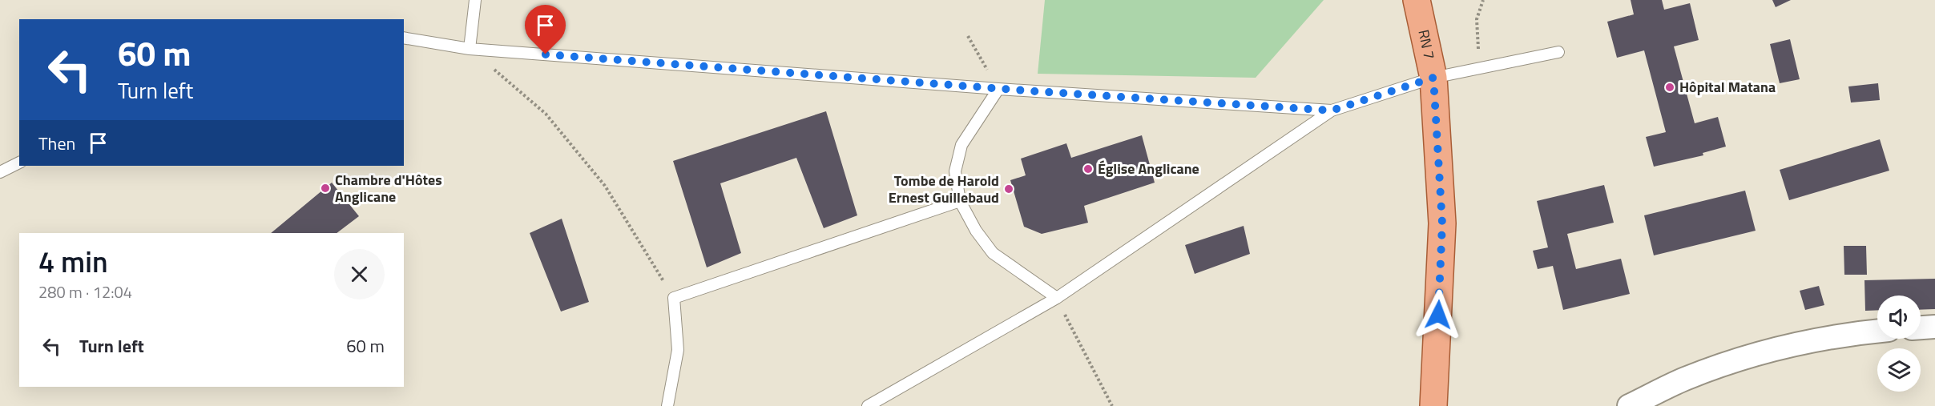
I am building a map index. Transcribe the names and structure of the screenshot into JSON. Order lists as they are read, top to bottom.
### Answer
{
  "streets": {
    "main road": ["RN 7"]
  },
  "places": [
    "Hôpital Matana",
    "Église Anglicane",
    "Chambre d'Hôtes Anglicane",
    "Tombe de Harold Ernest Guillebaud"
  ],
  "page": {
    "turn": ["60 m", "Turn left"],
    "then": "Then",
    "heading": ["4 min", "280 m · 12:04"],
    "list": [
      {
        "name": "Turn left",
        "value": "60 m"
      }
    ]
  }
}
